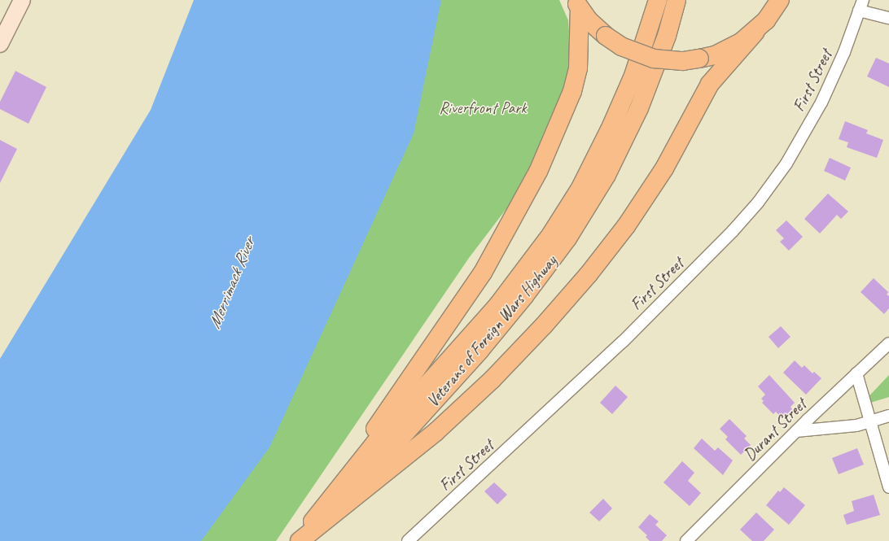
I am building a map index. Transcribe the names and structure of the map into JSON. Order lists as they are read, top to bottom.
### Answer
{
  "streets": {
    "main road": ["Veterans of Foreign Wars Highway"],
    "street": ["First Street", "Durant Street"]
  },
  "water": ["Merrimack River"],
  "parks": ["Riverfront Park"]
}
